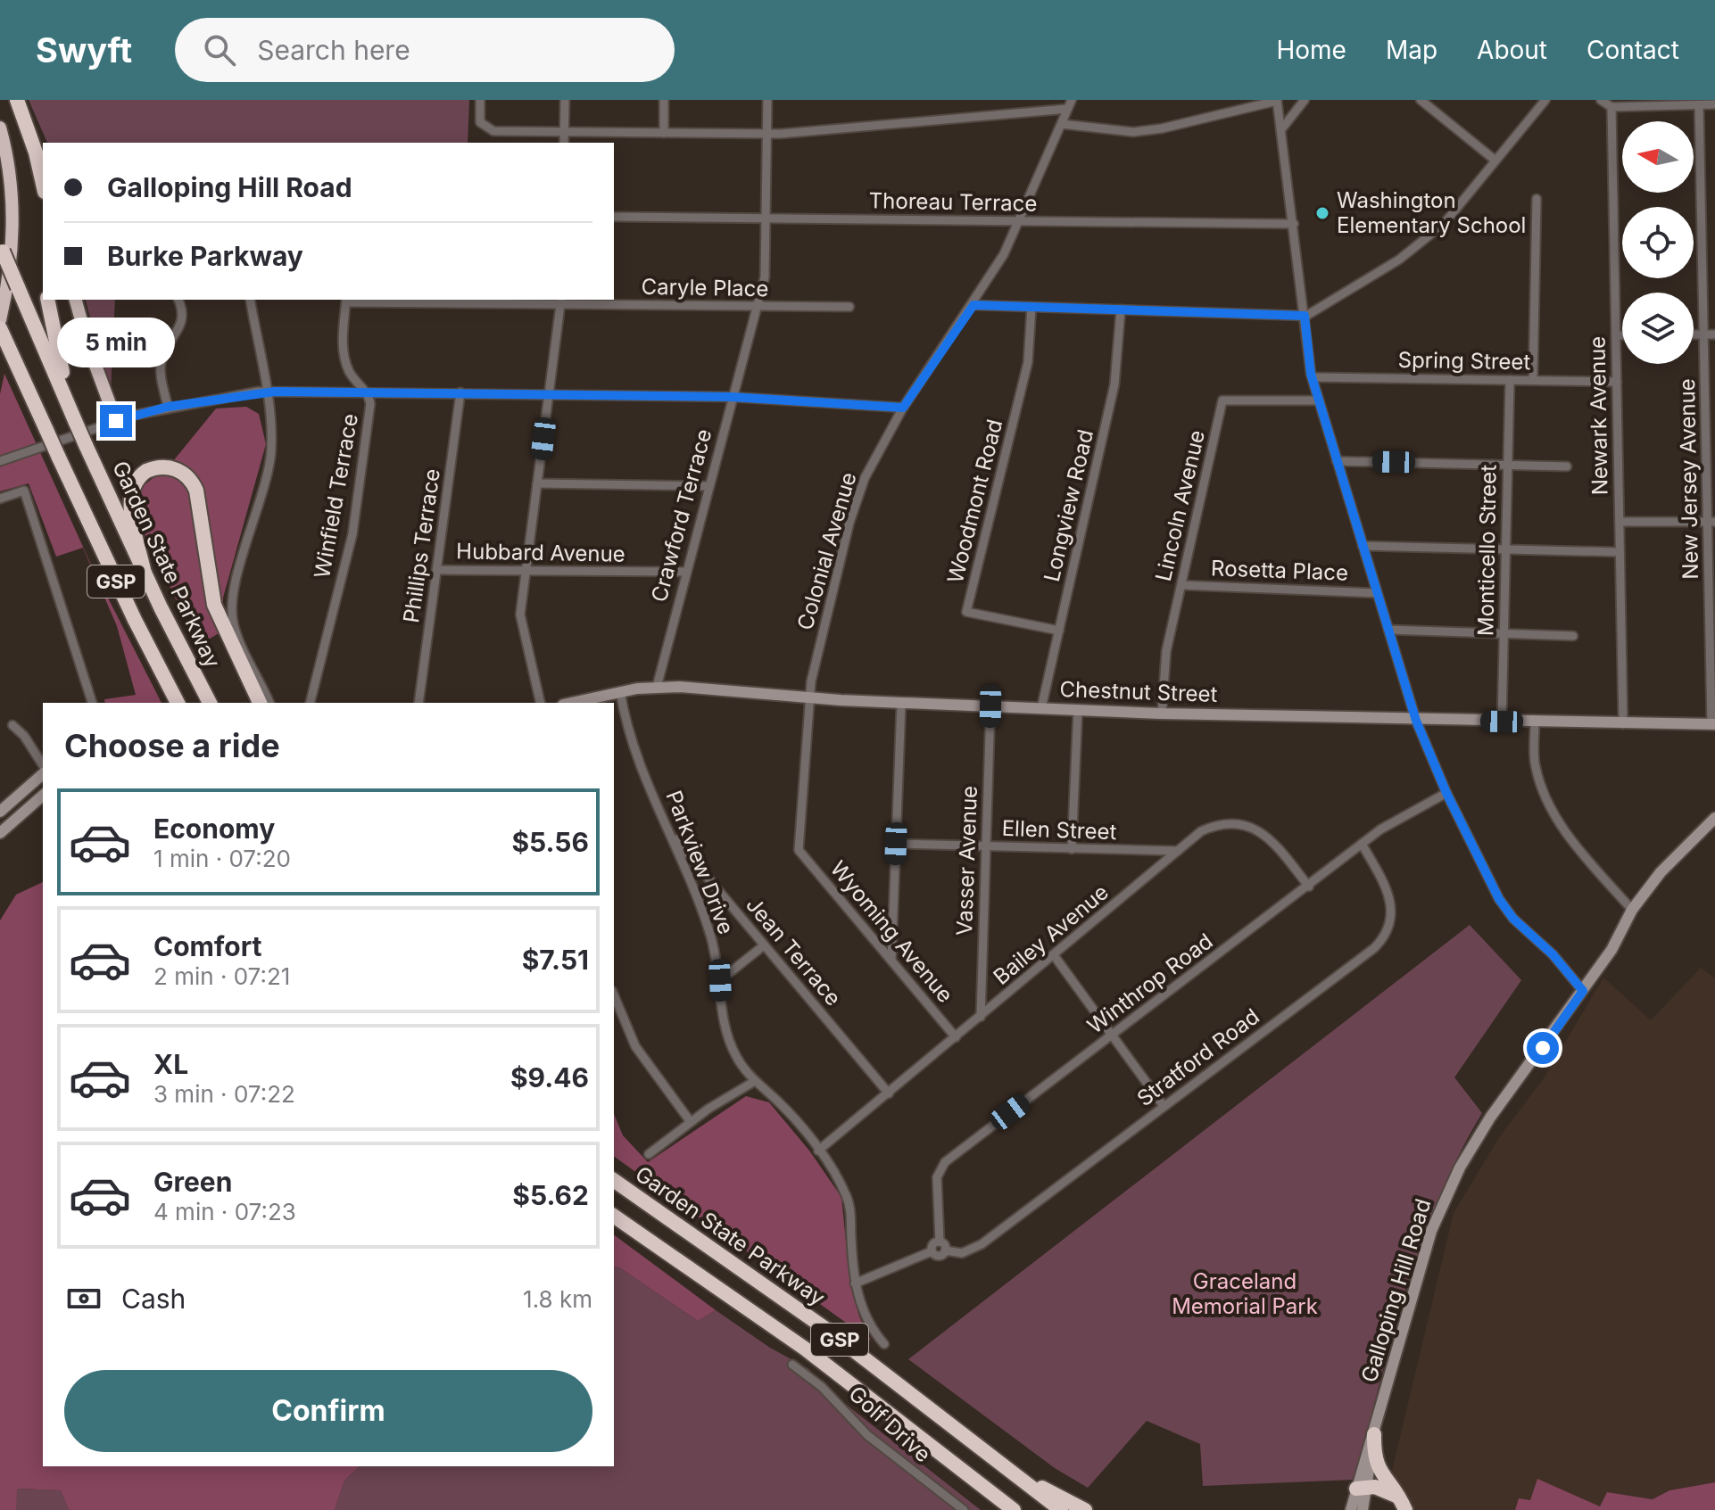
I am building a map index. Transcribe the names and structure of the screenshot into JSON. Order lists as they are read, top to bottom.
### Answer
{
  "streets": {
    "highway": ["Garden State Parkway", "GSP"],
    "main road": ["Chestnut Street", "Galloping Hill Road"],
    "street": [
      "Thoreau Terrace",
      "Caryle Place",
      "Spring Street",
      "Newark Avenue",
      "New Jersey Avenue",
      "Winfield Terrace",
      "Woodmont Road",
      "Longview Road",
      "Lincoln Avenue",
      "Crawford Terrace",
      "Phillips Terrace",
      "Monticello Street",
      "Colonial Avenue",
      "Hubbard Avenue",
      "Rosetta Place",
      "Ellen Street",
      "Vasser Avenue",
      "Parkview Drive",
      "Wyoming Avenue",
      "Bailey Avenue",
      "Jean Terrace",
      "Winthrop Road",
      "Stratford Road",
      "Golf Drive"
    ]
  },
  "crossings": [
    ["Thoreau Terrace", "Crawford Terrace"],
    ["Thoreau Terrace", "Colonial Avenue"],
    ["Caryle Place", "Winfield Terrace"],
    ["Caryle Place", "Crawford Terrace"],
    ["Spring Street", "Newark Avenue"],
    ["Spring Street", "Monticello Street"],
    ["Newark Avenue", "Chestnut Street"],
    ["New Jersey Avenue", "Chestnut Street"],
    ["Woodmont Road", "Longview Road"],
    ["Longview Road", "Chestnut Street"],
    ["Lincoln Avenue", "Rosetta Place"],
    ["Lincoln Avenue", "Chestnut Street"],
    ["Crawford Terrace", "Hubbard Avenue"],
    ["Crawford Terrace", "Chestnut Street"],
    ["Phillips Terrace", "Hubbard Avenue"],
    ["Monticello Street", "Chestnut Street"],
    ["Colonial Avenue", "Chestnut Street"],
    ["Colonial Avenue", "Wyoming Avenue"],
    ["Chestnut Street", "Vasser Avenue"],
    ["Chestnut Street", "Parkview Drive"],
    ["Ellen Street", "Vasser Avenue"],
    ["Ellen Street", "Bailey Avenue"],
    ["Vasser Avenue", "Bailey Avenue"],
    ["Parkview Drive", "Bailey Avenue"],
    ["Parkview Drive", "Jean Terrace"],
    ["Wyoming Avenue", "Bailey Avenue"],
    ["Bailey Avenue", "Jean Terrace"],
    ["Bailey Avenue", "Winthrop Road"],
    ["Winthrop Road", "Stratford Road"]
  ],
  "parks": ["Graceland Memorial Park"],
  "places": ["Washington Elementary School"],
  "north": "left",
  "page": {
    "header": "Swyft",
    "search": "Search here",
    "nav": [
      "Home",
      "Map",
      "About",
      "Contact"
    ],
    "banner": ["Galloping Hill Road", "Burke Parkway"],
    "bubble": "5 min",
    "heading": "Choose a ride",
    "list": [
      {
        "name": "Economy",
        "note": "1 min · 07:20",
        "value": "$5.56"
      },
      {
        "name": "Comfort",
        "note": "2 min · 07:21",
        "value": "$7.51"
      },
      {
        "name": "XL",
        "note": "3 min · 07:22",
        "value": "$9.46"
      },
      {
        "name": "Green",
        "note": "4 min · 07:23",
        "value": "$5.62"
      }
    ],
    "pay": ["Cash", "1.8 km"],
    "buttons": "Confirm"
  }
}
